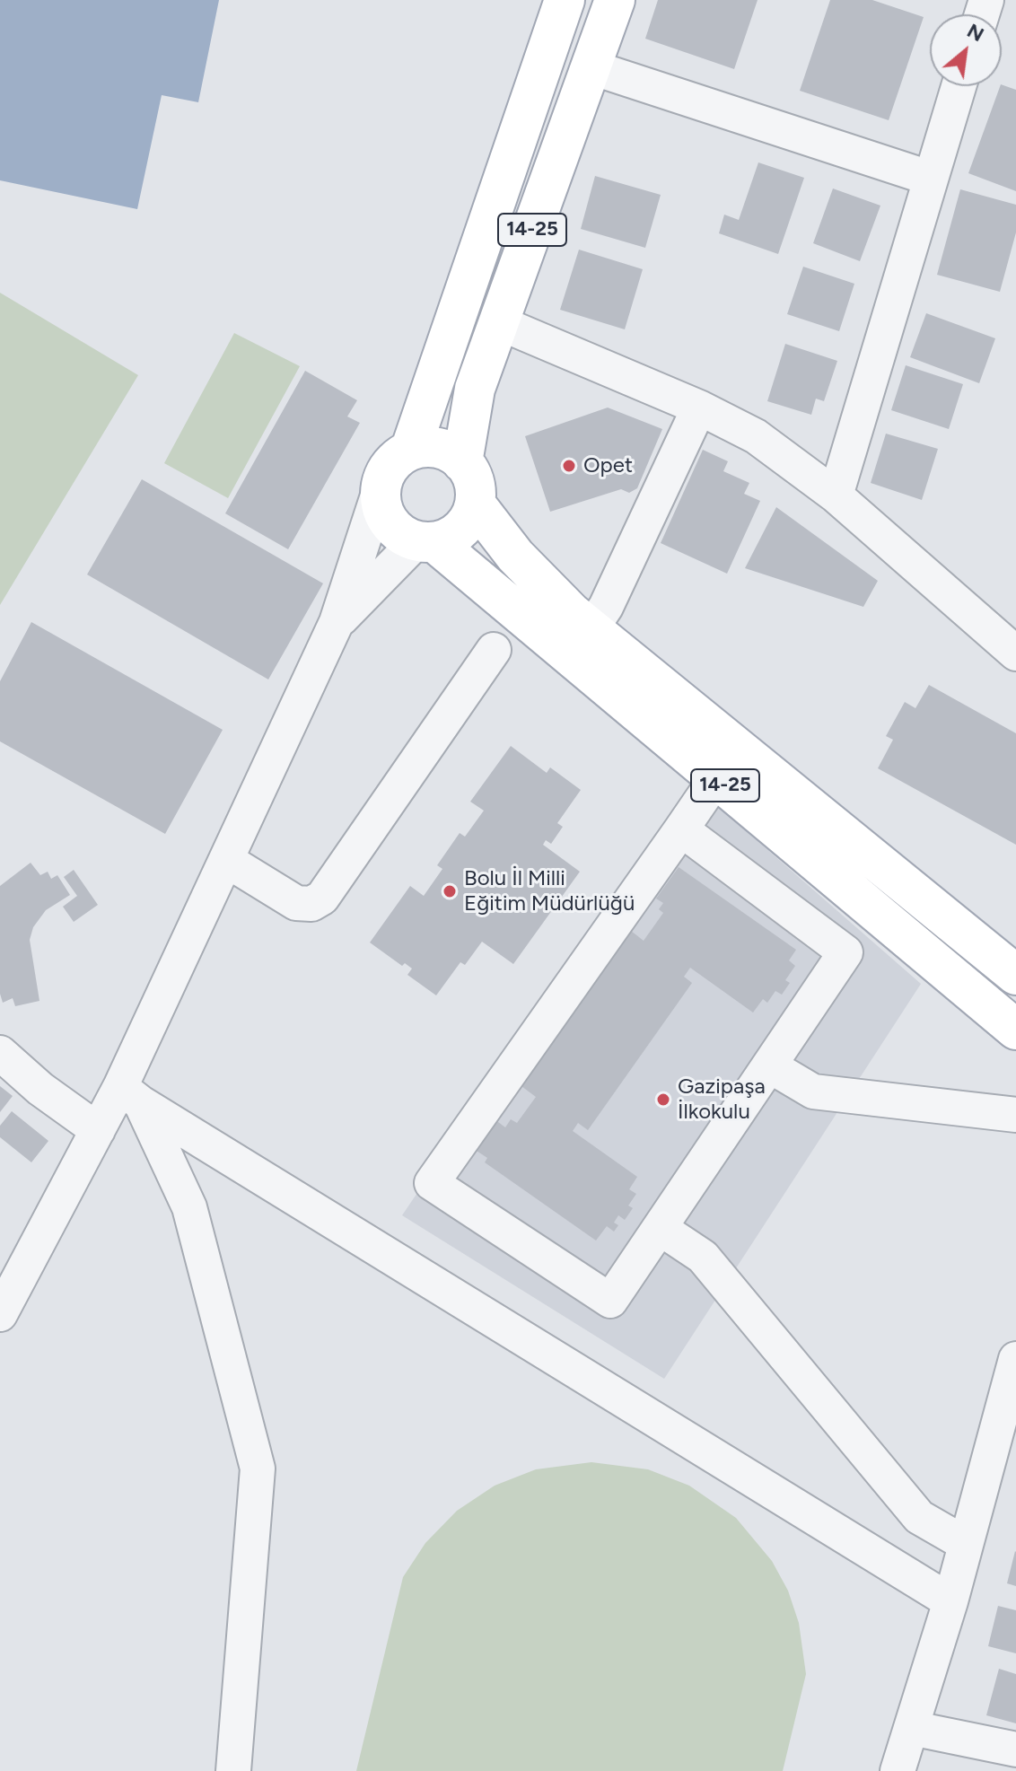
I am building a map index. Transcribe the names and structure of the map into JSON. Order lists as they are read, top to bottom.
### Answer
{
  "streets": {
    "main road": ["14-25"]
  },
  "places": ["Opet", "Bolu İl Milli Eğitim Müdürlüğü", "Gazipaşa İlkokulu"],
  "north": "top right"
}
